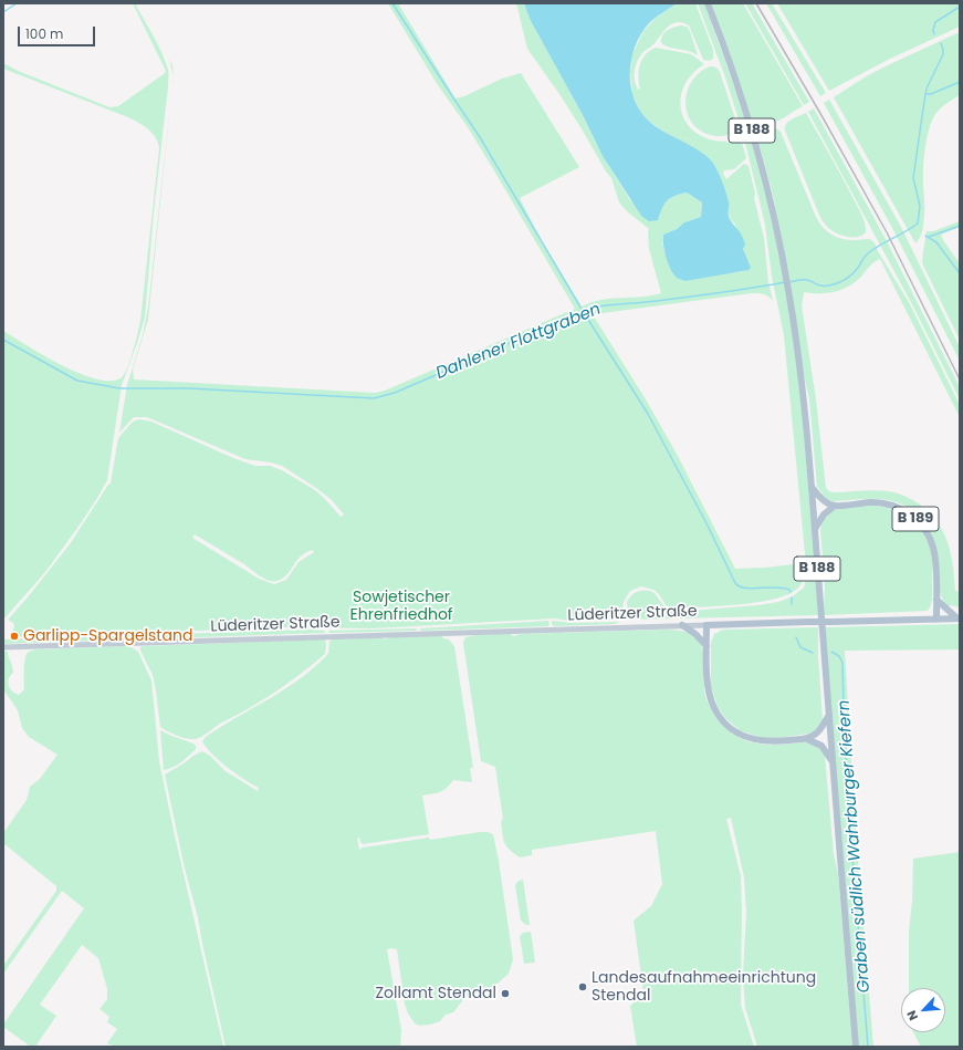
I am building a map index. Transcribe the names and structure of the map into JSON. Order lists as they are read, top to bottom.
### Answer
{
  "streets": {
    "main road": ["B 188", "B 189", "Lüderitzer Straße"]
  },
  "water": ["Dahlener Flottgraben", "Graben südlich Wahrburger Kiefern"],
  "parks": ["Sowjetischer Ehrenfriedhof"],
  "places": ["Garlipp-Spargelstand", "Landesaufnahmeeinrichtung Stendal", "Zollamt Stendal"],
  "scale_bar": "100 m",
  "north": "bottom left"
}
